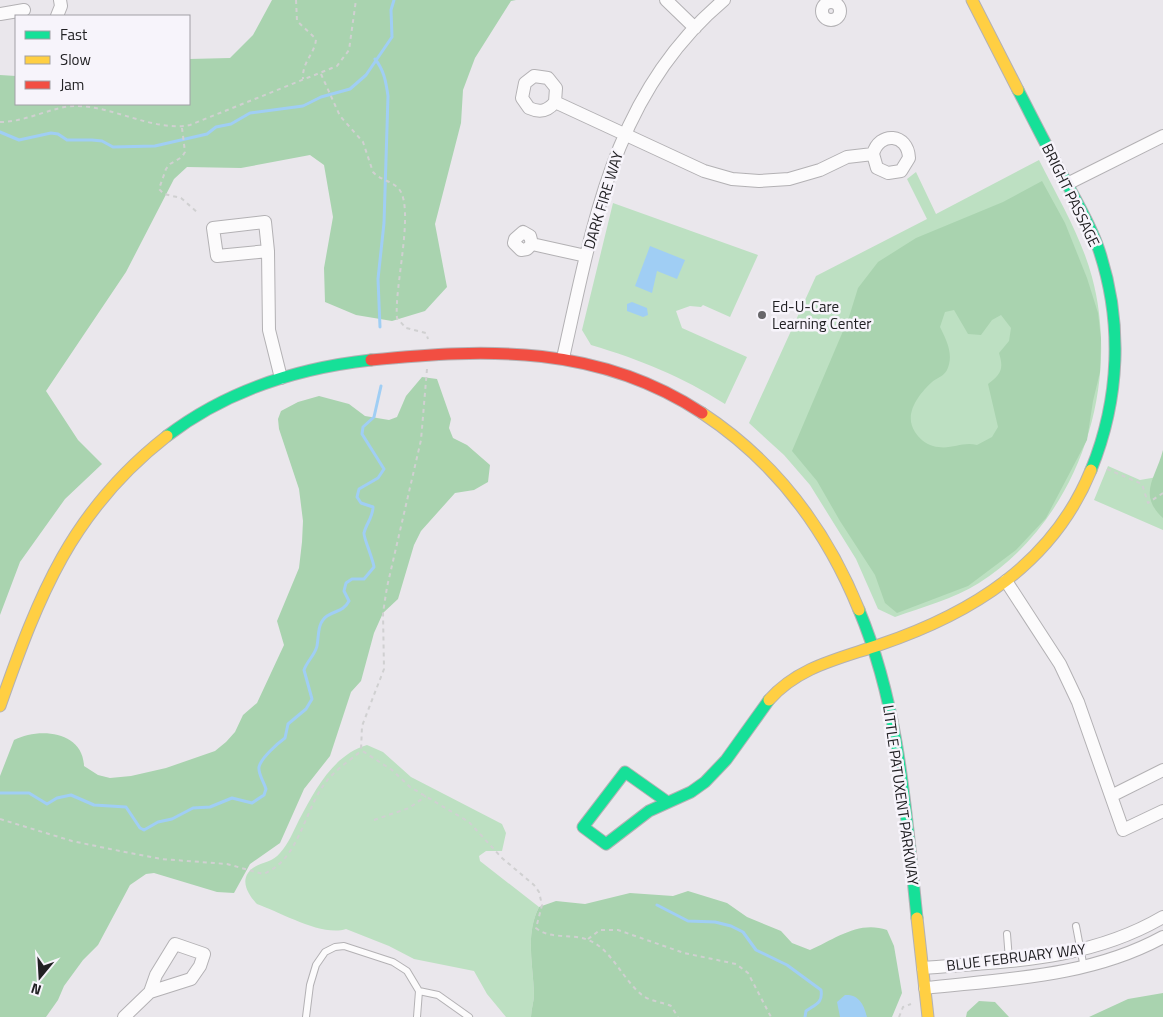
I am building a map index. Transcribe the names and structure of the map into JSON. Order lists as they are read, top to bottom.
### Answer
{
  "streets": {
    "street": [
      "BRIGHT PASSAGE",
      "DARK FIRE WAY",
      "LITTLE PATUXENT PARKWAY",
      "BLUE FEBRUARY WAY"
    ]
  },
  "crossings": [
    ["BRIGHT PASSAGE", "LITTLE PATUXENT PARKWAY"],
    ["DARK FIRE WAY", "LITTLE PATUXENT PARKWAY"],
    ["LITTLE PATUXENT PARKWAY", "BLUE FEBRUARY WAY"]
  ],
  "places": ["Ed-U-Care Learning Center"],
  "legend": ["Fast", "Slow", "Jam"],
  "north": "bottom"
}
